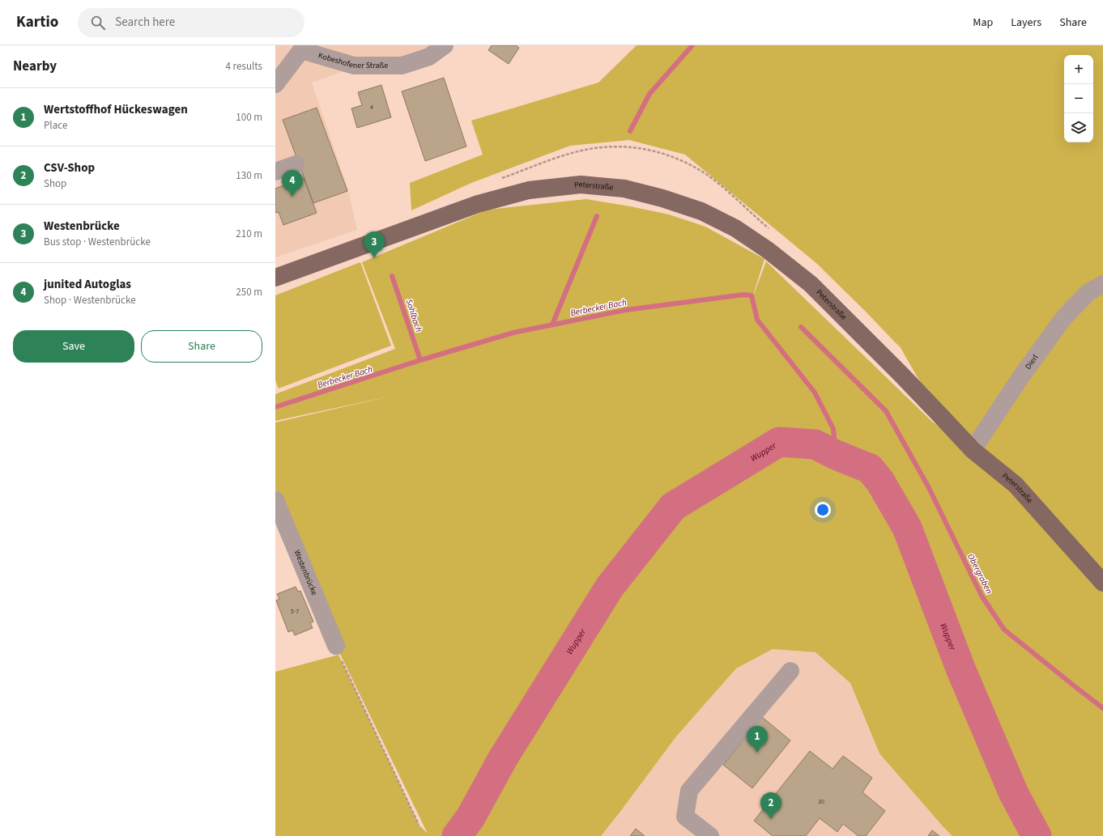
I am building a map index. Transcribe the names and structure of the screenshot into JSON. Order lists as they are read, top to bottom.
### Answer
{
  "streets": {
    "main road": ["Peterstraße"],
    "street": ["Kobeshofener Straße", "Dierl", "Westenbrücke"]
  },
  "crossings": [
    ["Peterstraße", "Dierl"]
  ],
  "water": [
    "Berbecker Bach",
    "Sohlbach",
    "Wupper",
    "Obergraben"
  ],
  "house_numbers": ["4", "5-7", "30"],
  "page": {
    "header": "Kartio",
    "search": "Search here",
    "nav": ["Map", "Layers", "Share"],
    "heading": ["Nearby", "4 results"],
    "map_buttons": ["+", "−"],
    "list": [
      {
        "mark": "1",
        "name": "Wertstoffhof Hückeswagen",
        "note": "Place",
        "value": "100 m"
      },
      {
        "mark": "2",
        "name": "CSV-Shop",
        "note": "Shop",
        "value": "130 m"
      },
      {
        "mark": "3",
        "name": "Westenbrücke",
        "note": "Bus stop · Westenbrücke",
        "value": "210 m"
      },
      {
        "mark": "4",
        "name": "junited Autoglas",
        "note": "Shop · Westenbrücke",
        "value": "250 m"
      }
    ],
    "pins": [
      "4",
      "3",
      "1",
      "2"
    ],
    "buttons": ["Save", "Share"]
  }
}
